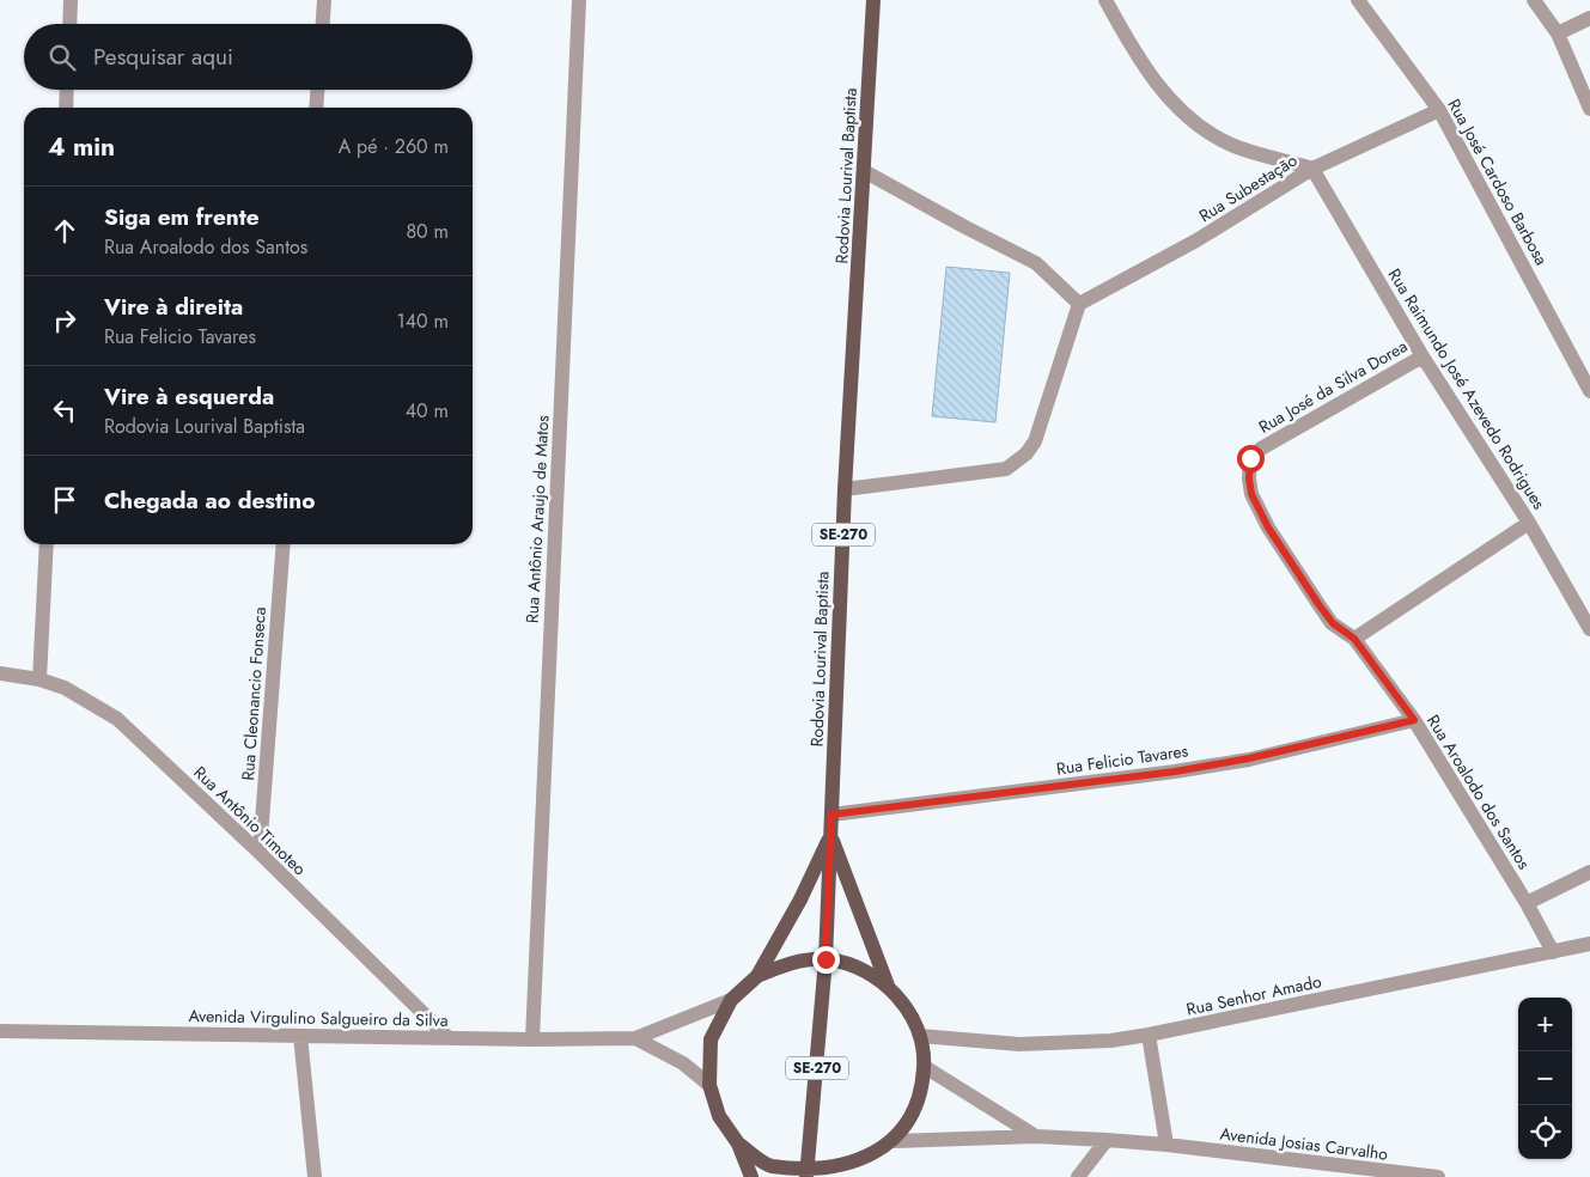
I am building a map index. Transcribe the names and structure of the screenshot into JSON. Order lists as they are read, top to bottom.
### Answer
{
  "streets": {
    "main road": ["Rodovia Lourival Baptista", "SE-270"],
    "street": [
      "Rua José Cardoso Barbosa",
      "Rua Subestação",
      "Rua José da Silva Dorea",
      "Rua Raimundo José Azevedo Rodrigues",
      "Rua Antônio Araujo de Matos",
      "Rua Cleonancio Fonseca",
      "Rua Felicio Tavares",
      "Rua Aroalodo dos Santos",
      "Rua Antônio Timoteo",
      "Rua Senhor Amado",
      "Avenida Virgulino Salgueiro da Silva",
      "Avenida Josias Carvalho"
    ]
  },
  "crossings": [
    ["Rodovia Lourival Baptista", "Rua Felicio Tavares"],
    ["Rua José Cardoso Barbosa", "Rua Subestação"],
    ["Rua Subestação", "Rua Raimundo José Azevedo Rodrigues"],
    ["Rua José da Silva Dorea", "Rua Raimundo José Azevedo Rodrigues"],
    ["Rua José da Silva Dorea", "Rua Aroalodo dos Santos"],
    ["Rua Antônio Araujo de Matos", "Avenida Virgulino Salgueiro da Silva"],
    ["Rua Cleonancio Fonseca", "Rua Antônio Timoteo"],
    ["Rua Felicio Tavares", "Rua Aroalodo dos Santos"],
    ["Rua Aroalodo dos Santos", "Rua Senhor Amado"],
    ["Rua Antônio Timoteo", "Avenida Virgulino Salgueiro da Silva"]
  ],
  "page": {
    "search": "Pesquisar aqui",
    "heading": ["4 min", "A pé · 260 m"],
    "list": [
      ["Siga em frente", "Rua Aroalodo dos Santos", "80 m"],
      ["Vire à direita", "Rua Felicio Tavares", "140 m"],
      ["Vire à esquerda", "Rodovia Lourival Baptista", "40 m"],
      "Chegada ao destino"
    ],
    "map_buttons": ["+", "−"]
  }
}
